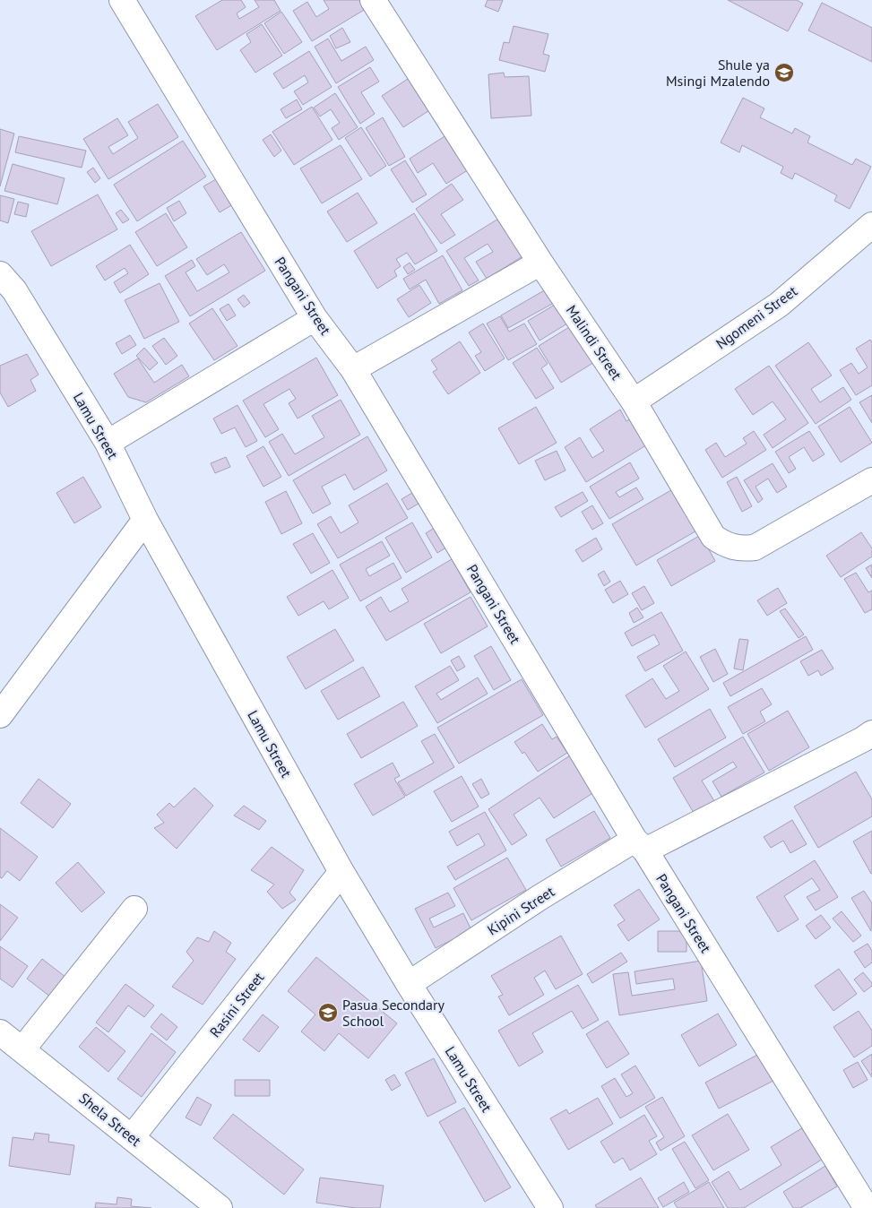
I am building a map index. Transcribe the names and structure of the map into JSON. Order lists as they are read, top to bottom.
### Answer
{
  "streets": {
    "street": [
      "Pangani Street",
      "Ngomeni Street",
      "Malindi Street",
      "Lamu Street",
      "Kipini Street",
      "Rasini Street",
      "Shela Street"
    ]
  },
  "crossings": [
    ["Pangani Street", "Kipini Street"],
    ["Ngomeni Street", "Malindi Street"],
    ["Lamu Street", "Kipini Street"],
    ["Lamu Street", "Rasini Street"],
    ["Rasini Street", "Shela Street"]
  ],
  "places": {
    "school or university": ["Shule ya Msingi Mzalendo", "Pasua Secondary School"]
  }
}
